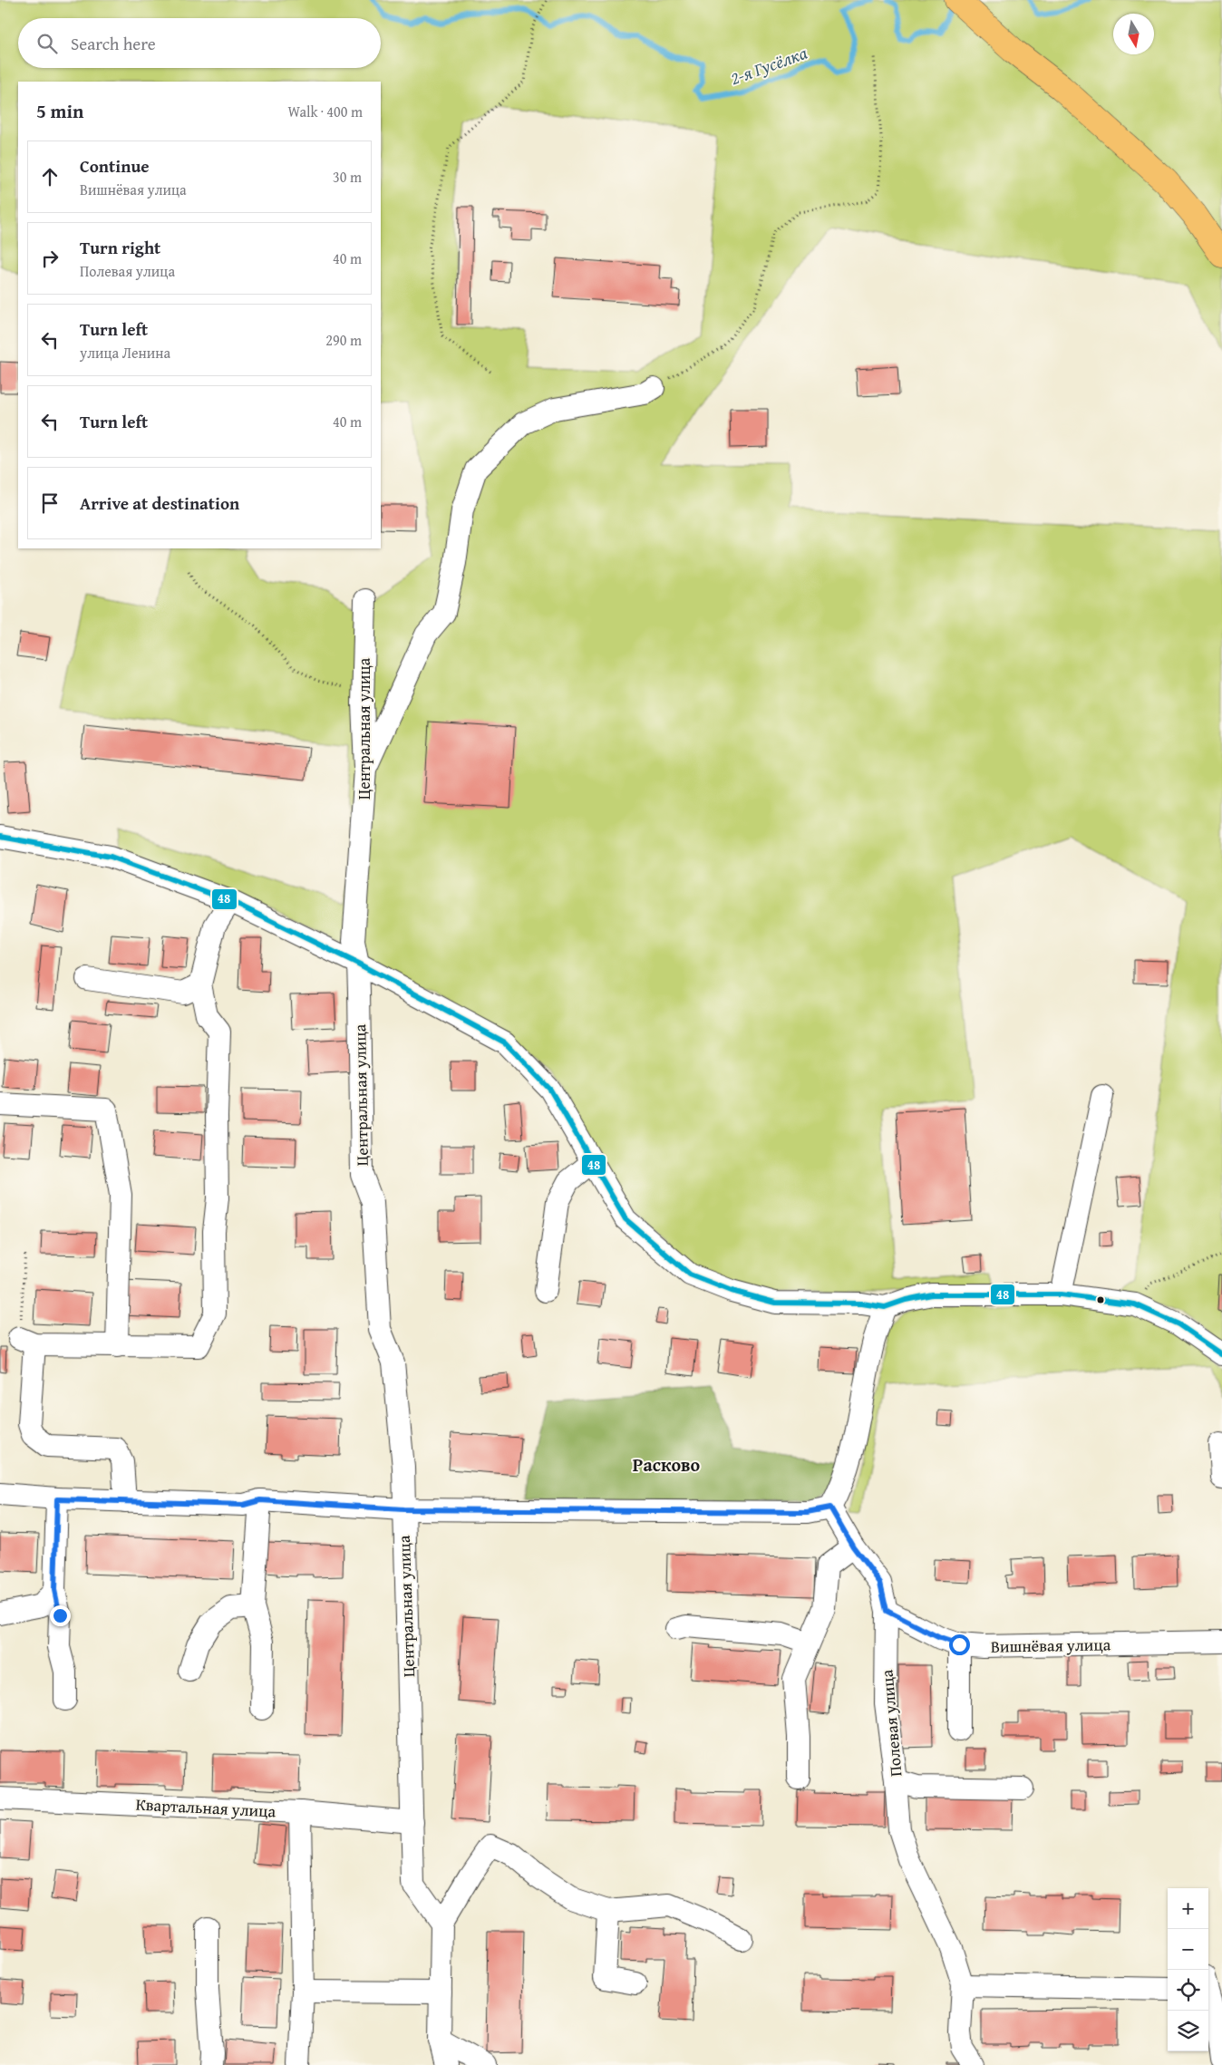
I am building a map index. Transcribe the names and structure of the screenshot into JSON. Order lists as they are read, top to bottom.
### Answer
{
  "streets": {
    "street": [
      "Центральная улица",
      "Вишнёвая улица",
      "Полевая улица",
      "Квартальная улица"
    ]
  },
  "crossings": [
    ["Центральная улица", "Квартальная улица"],
    ["Вишнёвая улица", "Полевая улица"]
  ],
  "districts": ["Расково"],
  "water": ["2-я Гусёлка"],
  "lines": ["transit line 48"],
  "north": "bottom",
  "page": {
    "search": "Search here",
    "heading": ["5 min", "Walk · 400 m"],
    "list": [
      ["Continue", "Вишнёвая улица", "30 m"],
      ["Turn right", "Полевая улица", "40 m"],
      ["Turn left", "улица Ленина", "290 m"],
      ["Turn left", "40 m"],
      "Arrive at destination"
    ],
    "map_buttons": ["+", "−"]
  }
}
